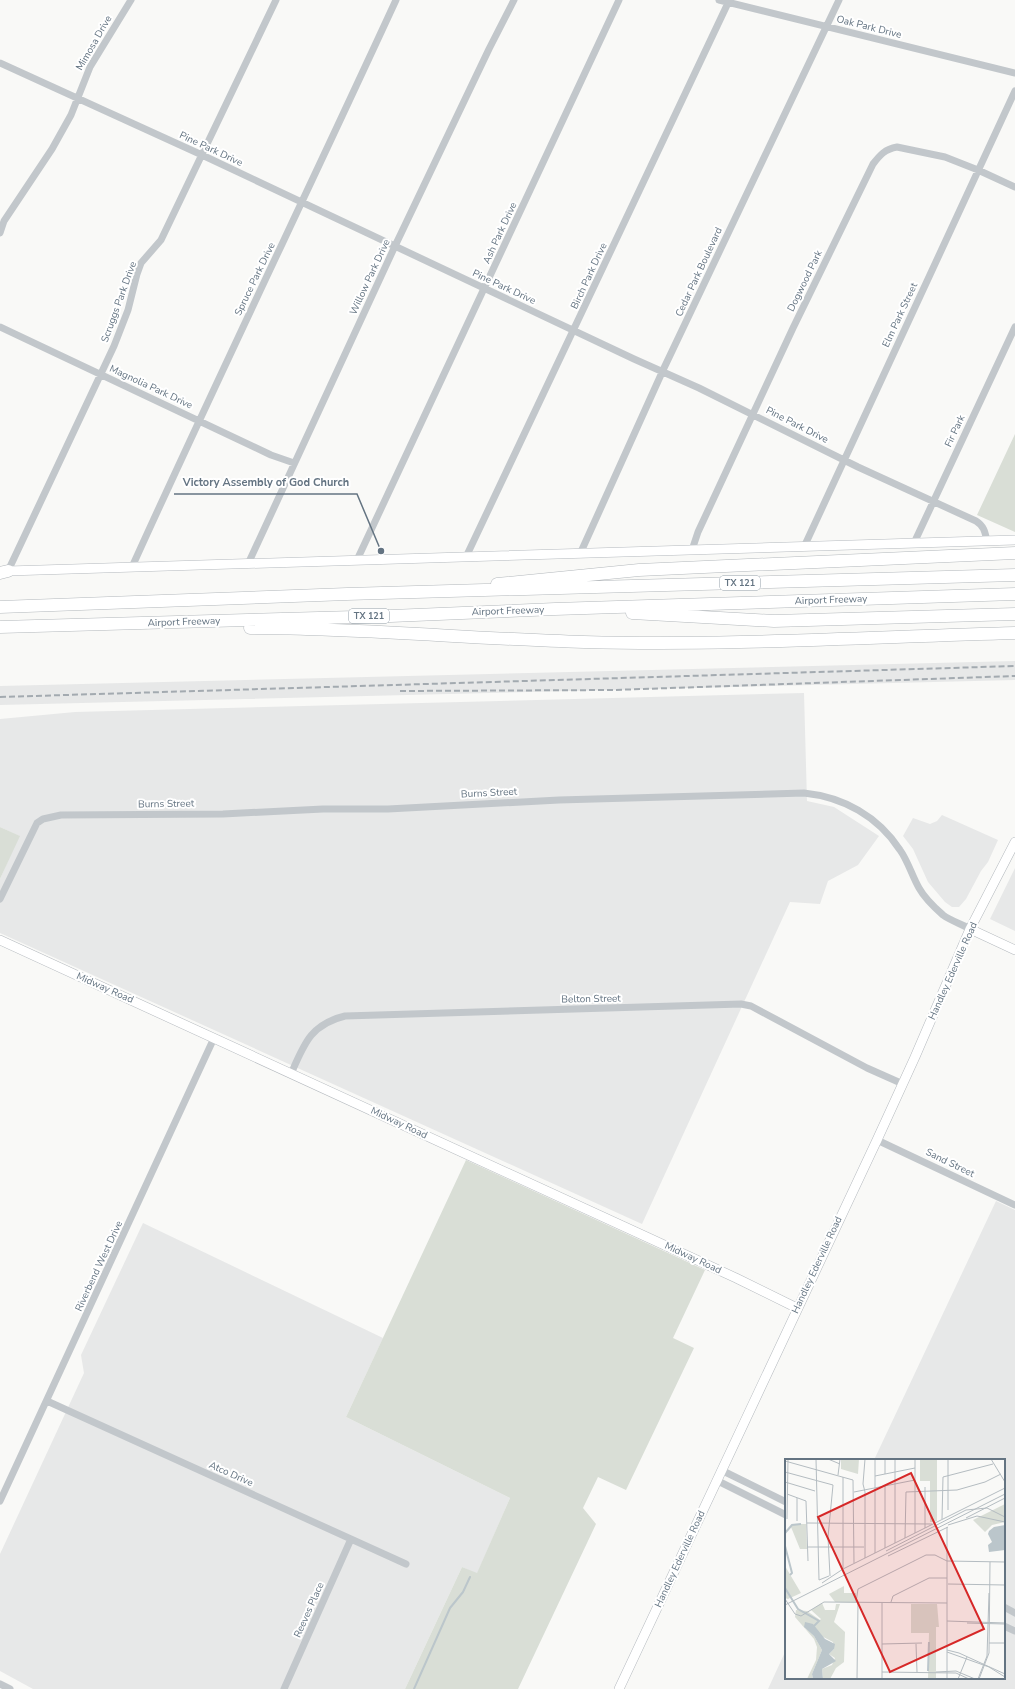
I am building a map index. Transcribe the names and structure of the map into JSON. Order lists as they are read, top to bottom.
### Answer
{
  "streets": {
    "highway": ["TX 121", "Airport Freeway"],
    "main road": ["Handley Ederville Road", "Midway Road"],
    "street": [
      "Oak Park Drive",
      "Mimosa Drive",
      "Pine Park Drive",
      "Ash Park Drive",
      "Cedar Park Boulevard",
      "Birch Park Drive",
      "Willow Park Drive",
      "Spruce Park Drive",
      "Dogwood Park",
      "Scruggs Park Drive",
      "Elm Park Street",
      "Magnolia Park Drive",
      "Fir Park",
      "Burns Street",
      "Belton Street",
      "Sand Street",
      "Riverbend West Drive",
      "Atco Drive",
      "Reeves Place"
    ]
  },
  "crossings": [
    ["Oak Park Drive", "Cedar Park Boulevard"],
    ["Oak Park Drive", "Birch Park Drive"],
    ["Mimosa Drive", "Pine Park Drive"],
    ["Pine Park Drive", "Ash Park Drive"],
    ["Pine Park Drive", "Cedar Park Boulevard"],
    ["Pine Park Drive", "Birch Park Drive"],
    ["Pine Park Drive", "Willow Park Drive"],
    ["Pine Park Drive", "Spruce Park Drive"],
    ["Pine Park Drive", "Dogwood Park"],
    ["Pine Park Drive", "Scruggs Park Drive"],
    ["Pine Park Drive", "Elm Park Street"],
    ["Pine Park Drive", "Fir Park"],
    ["Willow Park Drive", "Magnolia Park Drive"],
    ["Spruce Park Drive", "Magnolia Park Drive"],
    ["Dogwood Park", "Elm Park Street"],
    ["Scruggs Park Drive", "Magnolia Park Drive"],
    ["Burns Street", "Handley Ederville Road"],
    ["Handley Ederville Road", "Midway Road"],
    ["Handley Ederville Road", "Belton Street"],
    ["Handley Ederville Road", "Sand Street"],
    ["Midway Road", "Belton Street"],
    ["Midway Road", "Riverbend West Drive"],
    ["Riverbend West Drive", "Atco Drive"],
    ["Atco Drive", "Reeves Place"]
  ],
  "places": ["Victory Assembly of God Church"]
}
